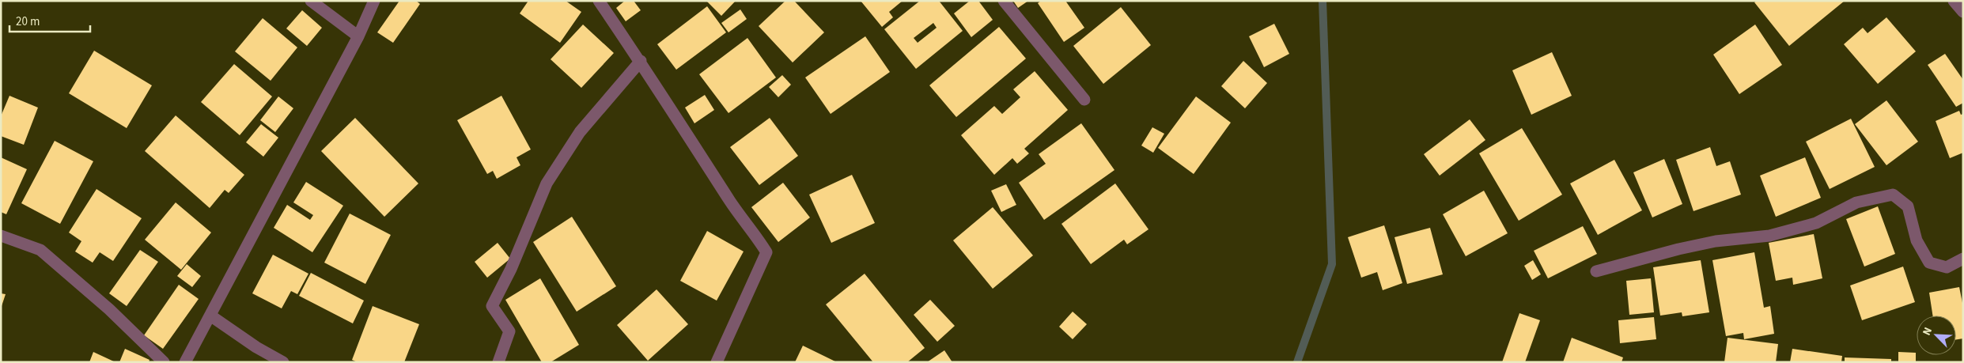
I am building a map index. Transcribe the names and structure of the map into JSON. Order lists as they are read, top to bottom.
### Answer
{
  "scale_bar": "20 m",
  "north": "top left"
}
